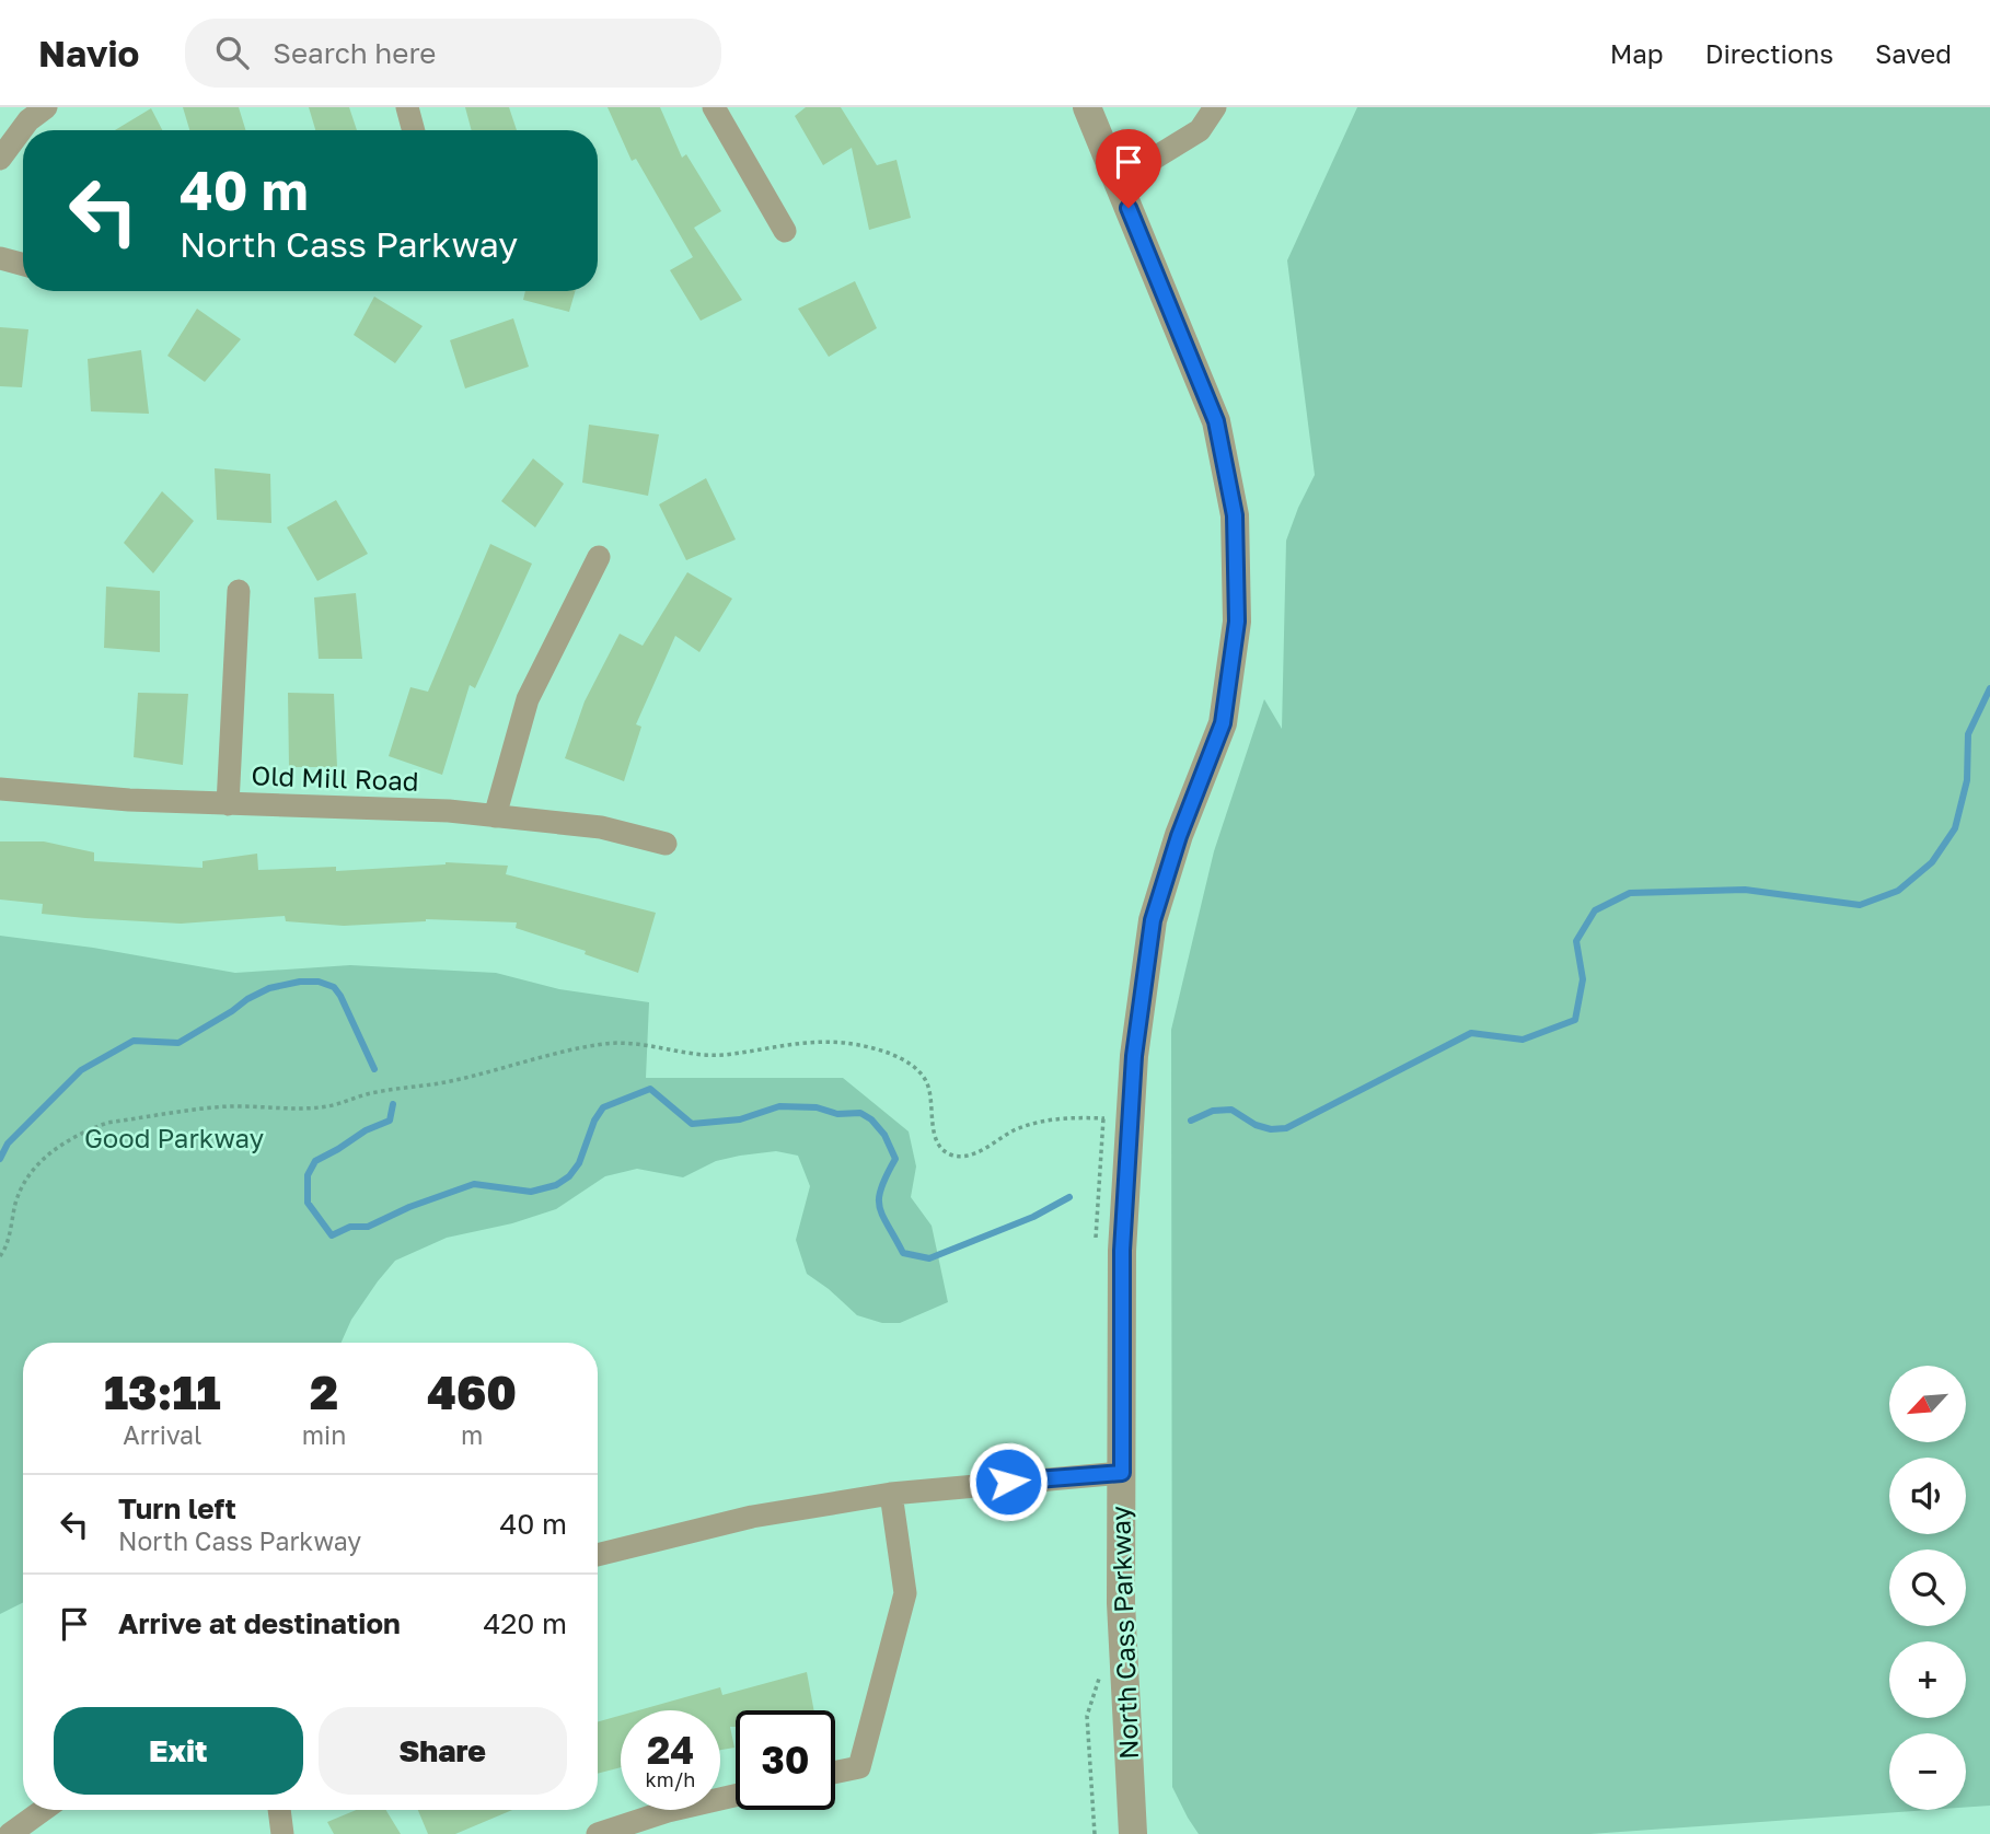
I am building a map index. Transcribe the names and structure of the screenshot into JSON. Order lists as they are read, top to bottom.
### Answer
{
  "streets": {
    "street": ["Old Mill Road", "North Cass Parkway"]
  },
  "parks": ["Good Parkway"],
  "north": "bottom left",
  "page": {
    "header": "Navio",
    "search": "Search here",
    "nav": ["Map", "Directions", "Saved"],
    "turn": ["40 m", "North Cass Parkway"],
    "eta": [
      "13:11",
      "Arrival",
      "2",
      "min",
      "460",
      "m"
    ],
    "map_buttons": ["+", "−"],
    "list": [
      {
        "name": "Turn left",
        "note": "North Cass Parkway",
        "value": "40 m"
      },
      {
        "name": "Arrive at destination",
        "value": "420 m"
      }
    ],
    "buttons": ["Exit", "Share"],
    "speed": "24 km/h",
    "limit": "30"
  }
}
